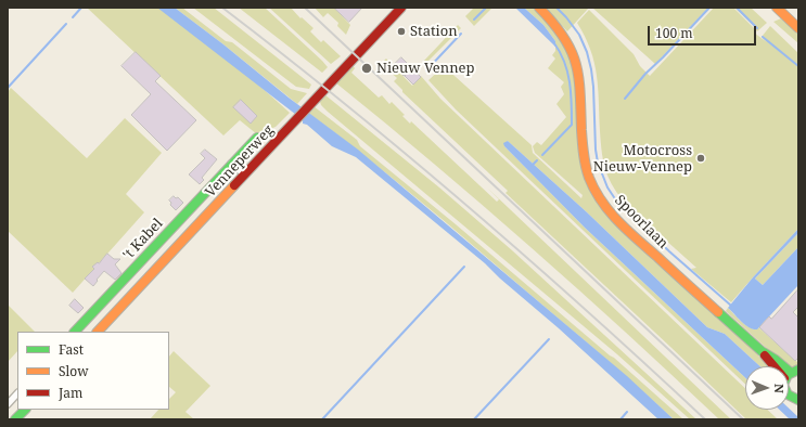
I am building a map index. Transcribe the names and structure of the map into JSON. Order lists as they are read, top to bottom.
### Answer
{
  "streets": {
    "main road": ["Venneperweg", "Spoorlaan", "'t Kabel"]
  },
  "places": ["Station", "Nieuw Vennep", "Motocross Nieuw-Vennep"],
  "legend": ["Fast", "Slow", "Jam"],
  "scale_bar": "100 m",
  "north": "right"
}
